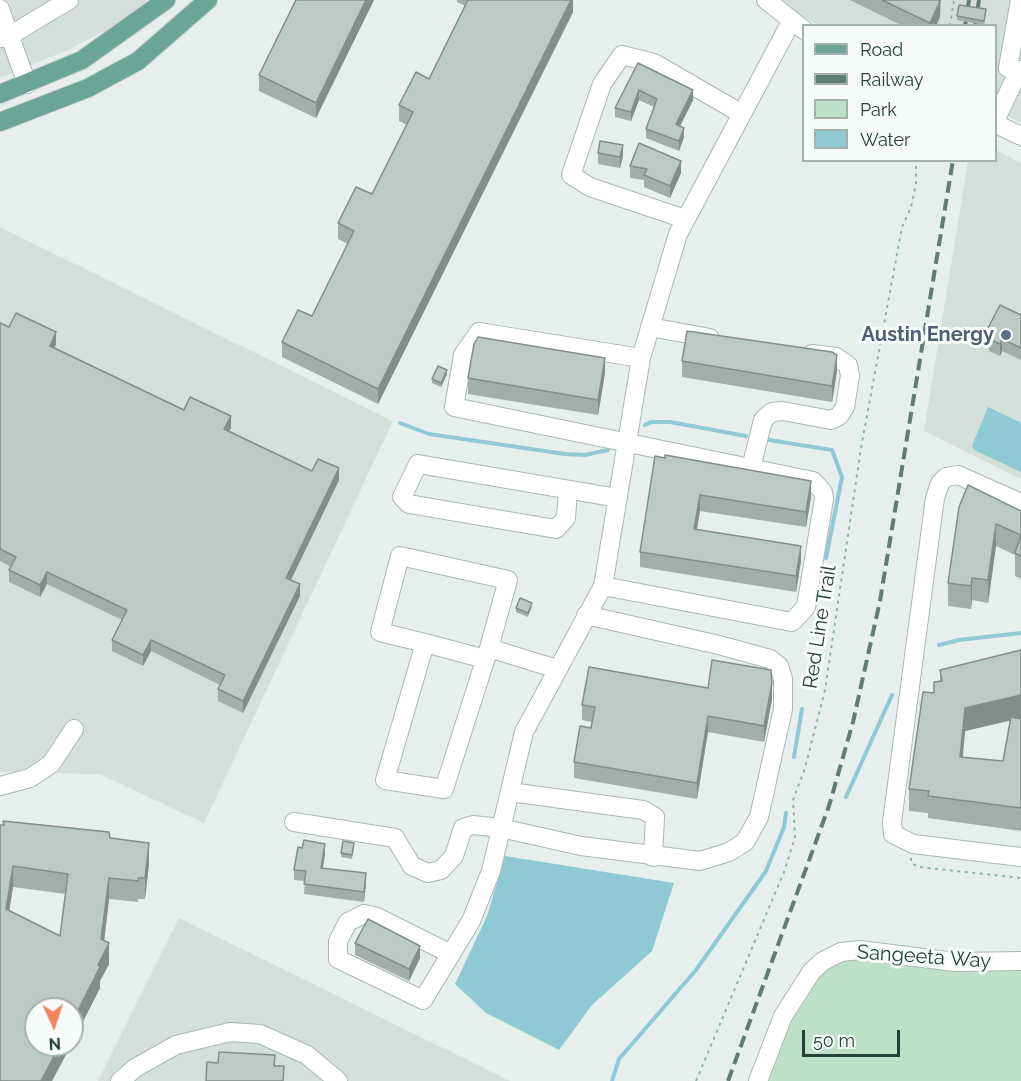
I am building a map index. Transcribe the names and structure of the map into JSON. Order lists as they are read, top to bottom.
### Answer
{
  "streets": {
    "street": ["Sangeeta Way"],
    "path": ["Red Line Trail"]
  },
  "places": ["Austin Energy"],
  "legend": [
    "Road",
    "Railway",
    "Park",
    "Water"
  ],
  "scale_bar": "50 m",
  "north": "bottom"
}
